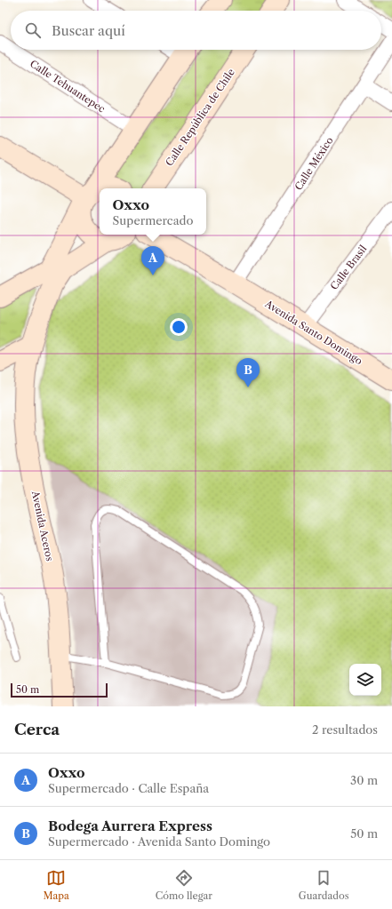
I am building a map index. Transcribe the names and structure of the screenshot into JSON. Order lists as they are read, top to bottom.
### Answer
{
  "streets": {
    "street": [
      "Calle Tehuantepec",
      "Calle República de Chile",
      "Calle México",
      "Calle Brasil",
      "Avenida Santo Domingo",
      "Avenida Aceros"
    ]
  },
  "crossings": [
    ["Calle México", "Avenida Santo Domingo"],
    ["Calle Brasil", "Avenida Santo Domingo"]
  ],
  "scale_bar": "50 m",
  "page": {
    "search": "Buscar aquí",
    "popup": ["Oxxo", "Supermercado"],
    "pins": ["A", "B"],
    "scale": "50 m",
    "heading": ["Cerca", "2 resultados"],
    "list": [
      {
        "mark": "A",
        "name": "Oxxo",
        "note": "Supermercado · Calle España",
        "value": "30 m"
      },
      {
        "mark": "B",
        "name": "Bodega Aurrera Express",
        "note": "Supermercado · Avenida Santo Domingo",
        "value": "50 m"
      }
    ],
    "nav": ["Mapa", "Cómo llegar", "Guardados"]
  }
}
